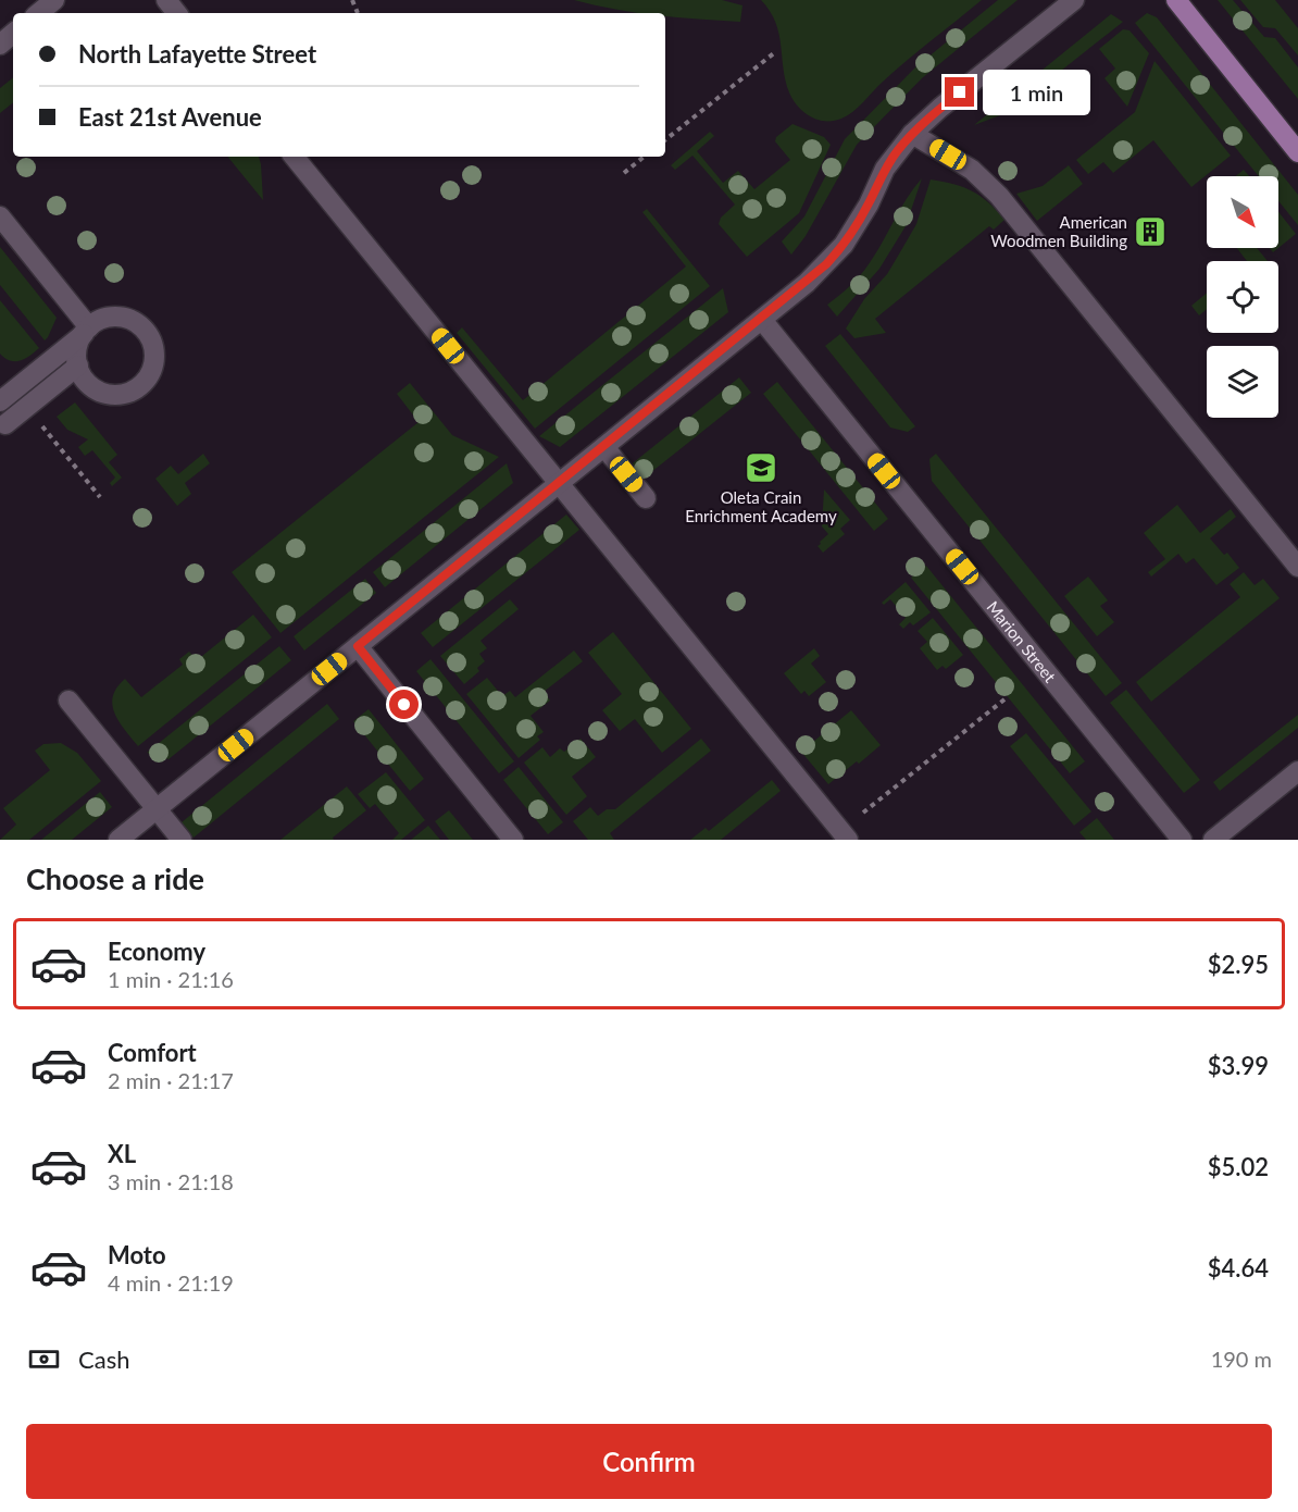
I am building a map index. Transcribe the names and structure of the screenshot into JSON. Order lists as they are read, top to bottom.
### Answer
{
  "streets": {
    "street": ["Marion Street"]
  },
  "places": {
    "building": ["American Woodmen Building"],
    "school or university": ["Oleta Crain Enrichment Academy"]
  },
  "north": "bottom right",
  "page": {
    "banner": ["North Lafayette Street", "East 21st Avenue"],
    "bubble": "1 min",
    "heading": "Choose a ride",
    "list": [
      {
        "name": "Economy",
        "note": "1 min · 21:16",
        "value": "$2.95"
      },
      {
        "name": "Comfort",
        "note": "2 min · 21:17",
        "value": "$3.99"
      },
      {
        "name": "XL",
        "note": "3 min · 21:18",
        "value": "$5.02"
      },
      {
        "name": "Moto",
        "note": "4 min · 21:19",
        "value": "$4.64"
      }
    ],
    "pay": ["Cash", "190 m"],
    "buttons": "Confirm"
  }
}
